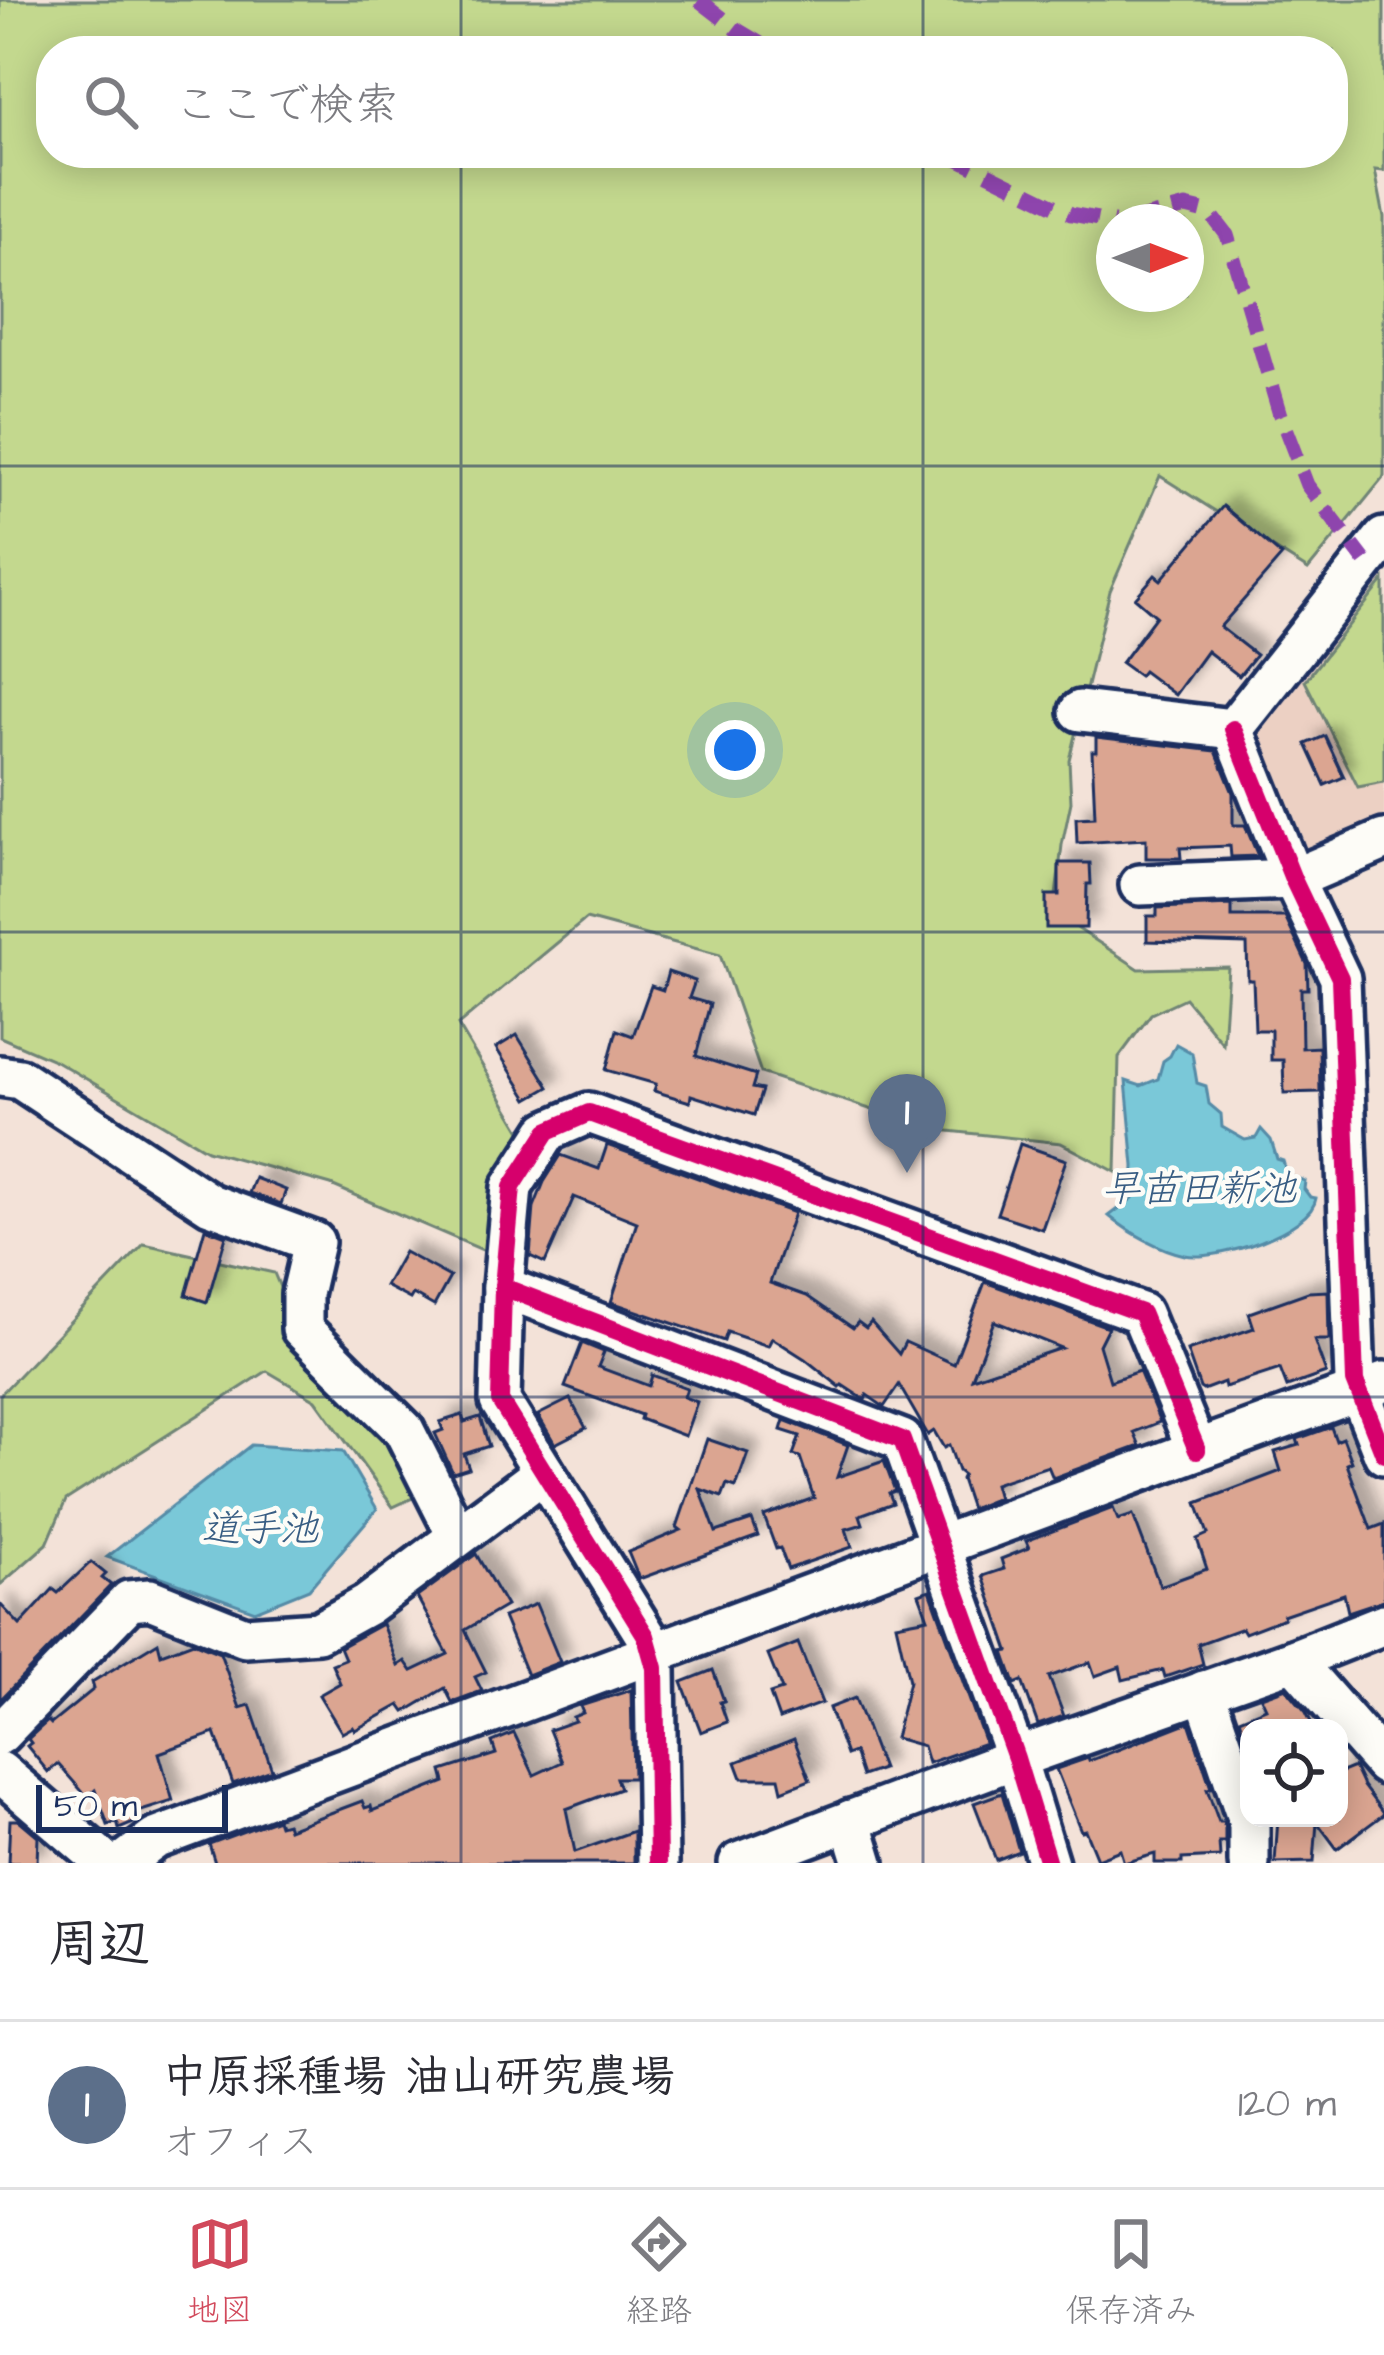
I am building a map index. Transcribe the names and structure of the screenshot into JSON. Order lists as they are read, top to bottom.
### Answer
{
  "water": ["早苗田新池", "道手池"],
  "scale_bar": "50 m",
  "north": "right",
  "page": {
    "search": "ここで検索",
    "pins": "1",
    "scale": "50 m",
    "heading": "周辺",
    "list": [
      {
        "mark": "1",
        "name": "中原採種場 油山研究農場",
        "note": "オフィス",
        "value": "120 m"
      }
    ],
    "nav": ["地図", "経路", "保存済み"]
  }
}
